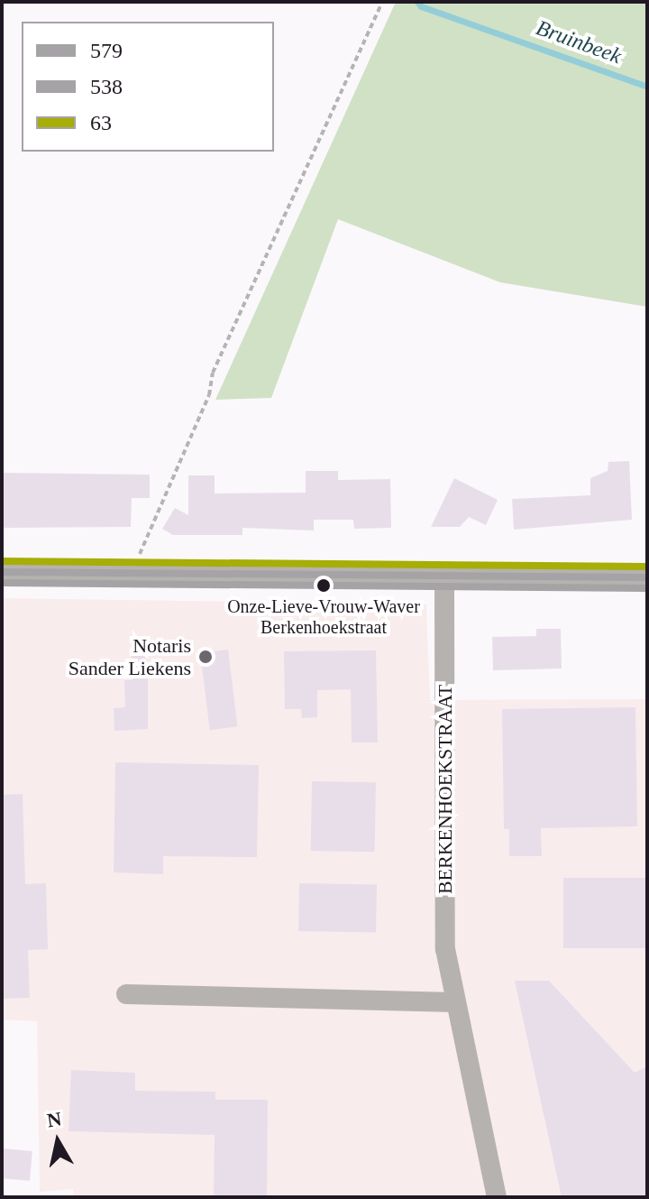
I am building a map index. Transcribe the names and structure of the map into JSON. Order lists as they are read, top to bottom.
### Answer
{
  "streets": {
    "street": ["BERKENHOEKSTRAAT"]
  },
  "water": ["Bruinbeek"],
  "places": ["Onze-Lieve-Vrouw-Waver Berkenhoekstraat", "Notaris Sander Liekens"],
  "lines": ["transit line 63", "transit line 579", "transit line 538"],
  "legend": ["579", "538", "63"],
  "north": "top"
}
